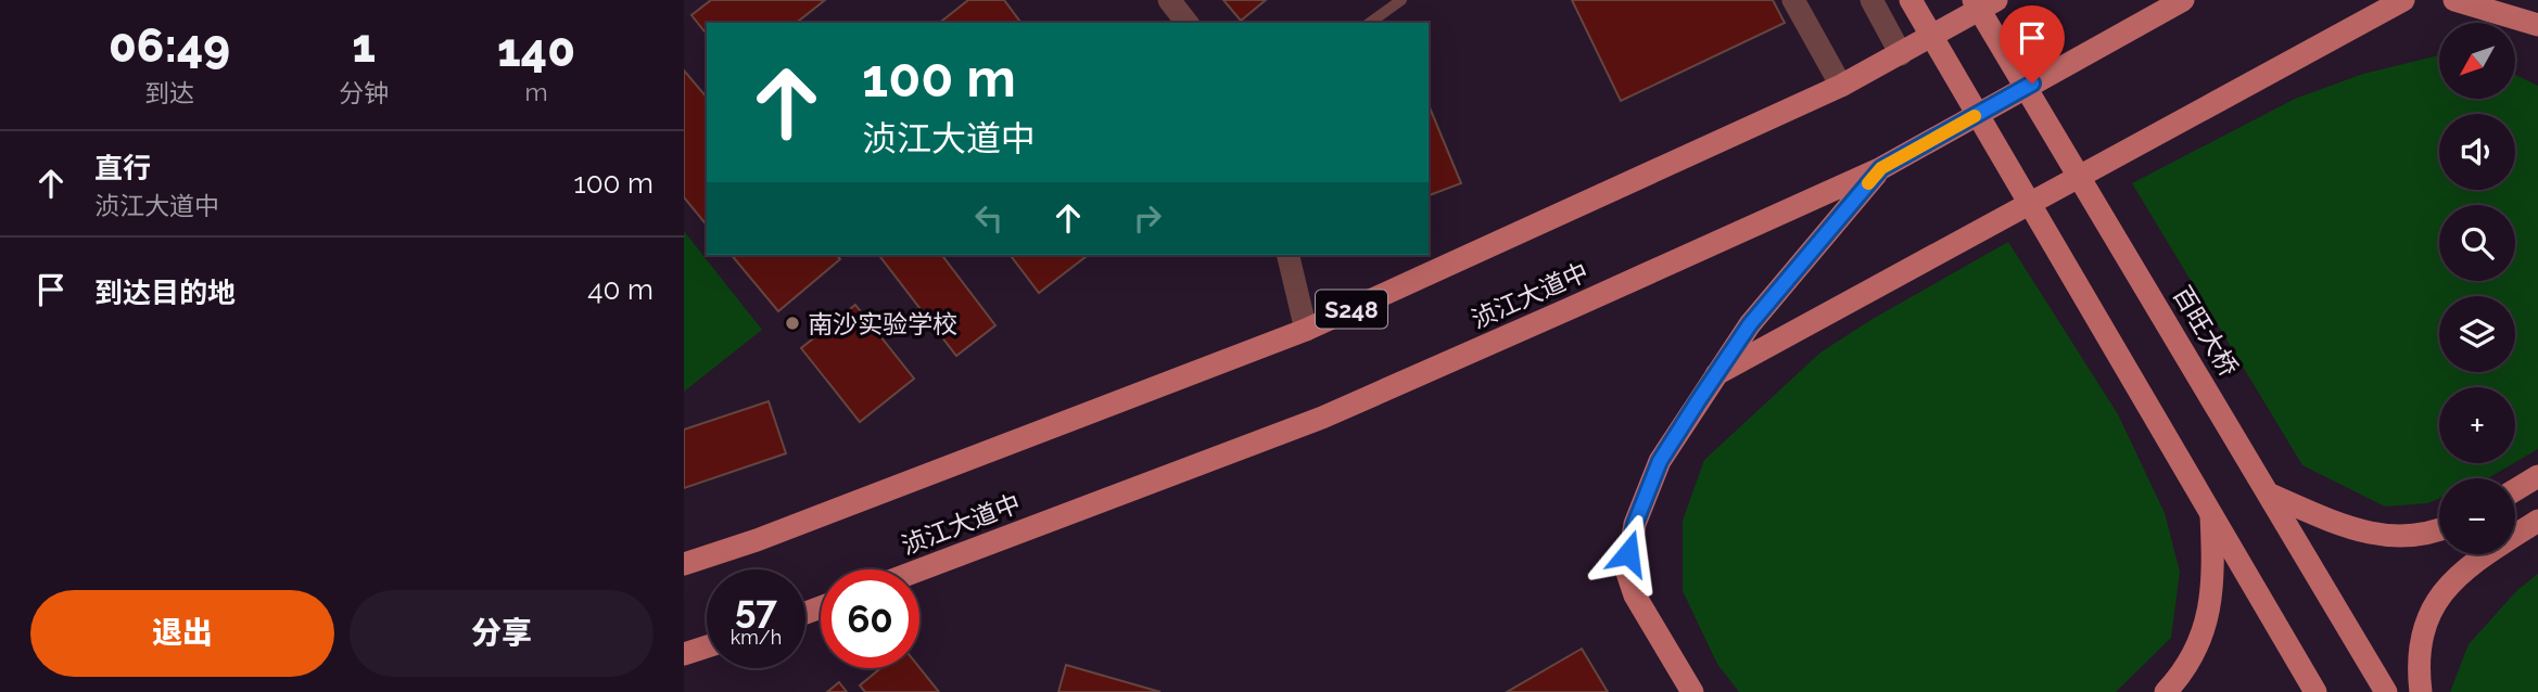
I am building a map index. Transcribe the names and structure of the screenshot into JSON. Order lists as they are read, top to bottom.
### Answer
{
  "streets": {
    "main road": ["浈江大道中", "S248", "百旺大桥"]
  },
  "places": ["南沙实验学校"],
  "north": "bottom left",
  "page": {
    "eta": [
      "06:49",
      "到达",
      "1",
      "分钟",
      "140",
      "m"
    ],
    "map_buttons": ["+", "−"],
    "turn": ["100 m", "浈江大道中"],
    "list": [
      {
        "name": "直行",
        "note": "浈江大道中",
        "value": "100 m"
      },
      {
        "name": "到达目的地",
        "value": "40 m"
      }
    ],
    "speed": "57 km/h",
    "limit": "60",
    "buttons": ["退出", "分享"]
  }
}
